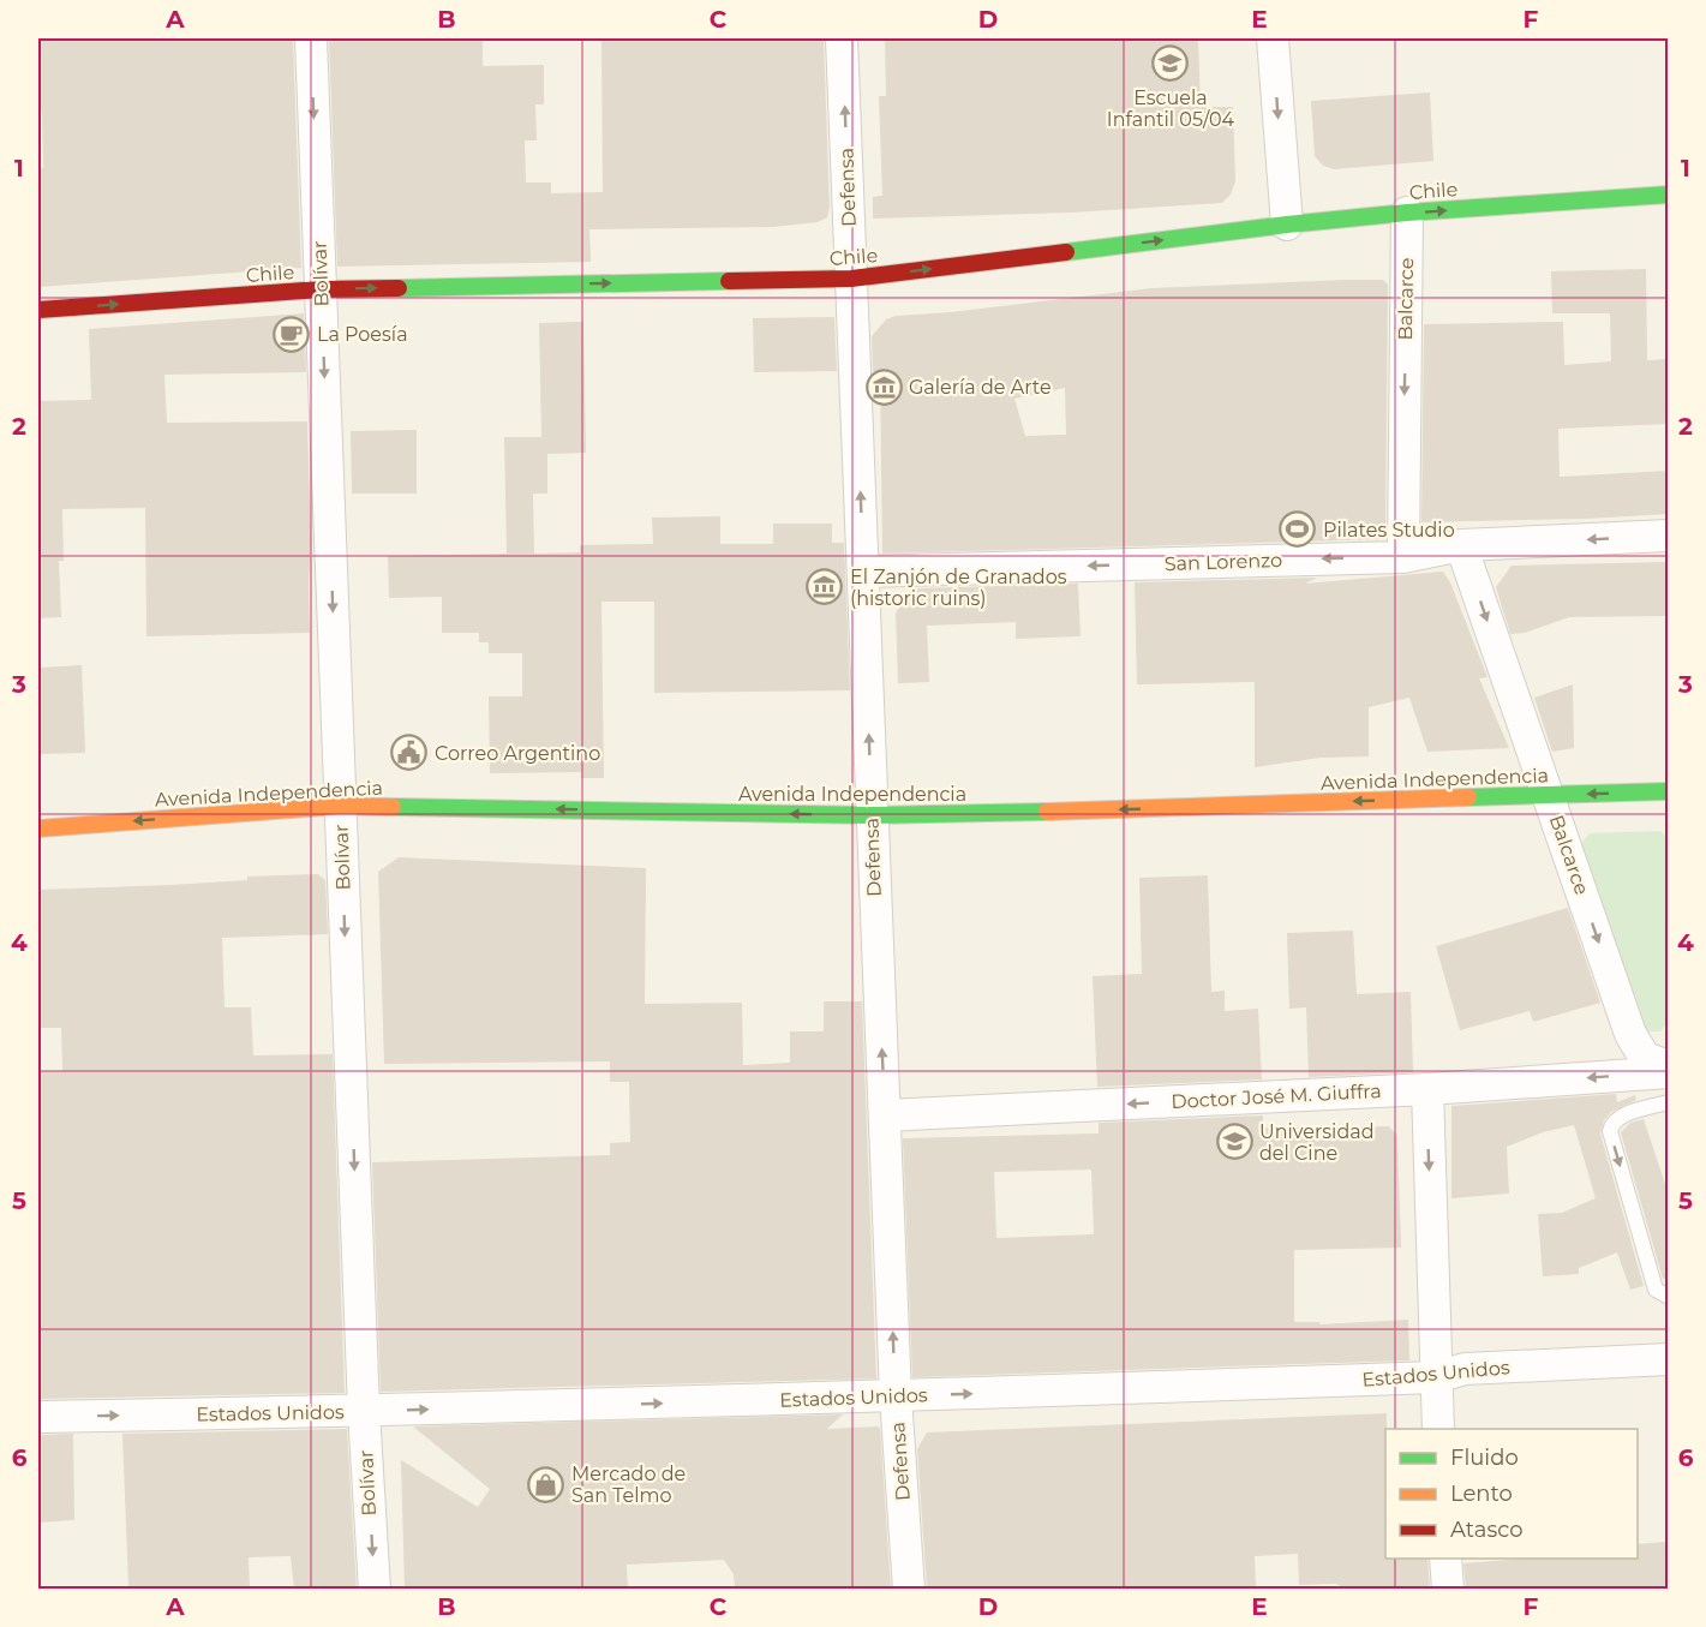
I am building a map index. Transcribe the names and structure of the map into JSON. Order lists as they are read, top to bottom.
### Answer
{
  "streets": {
    "street": [
      "Defensa",
      "Chile",
      "Bolívar",
      "Balcarce",
      "San Lorenzo",
      "Avenida Independencia",
      "Doctor José M. Giuffra",
      "Estados Unidos"
    ]
  },
  "crossings": [
    ["Defensa", "Chile"],
    ["Defensa", "San Lorenzo"],
    ["Defensa", "Avenida Independencia"],
    ["Defensa", "Doctor José M. Giuffra"],
    ["Defensa", "Estados Unidos"],
    ["Chile", "Bolívar"],
    ["Chile", "Balcarce"],
    ["Bolívar", "Avenida Independencia"],
    ["Bolívar", "Estados Unidos"],
    ["Balcarce", "San Lorenzo"],
    ["Balcarce", "Avenida Independencia"]
  ],
  "one_way": [
    "Defensa",
    "Chile",
    "Bolívar",
    "Balcarce",
    "San Lorenzo",
    "Avenida Independencia",
    "Doctor José M. Giuffra",
    "Estados Unidos"
  ],
  "places": {
    "school or university": ["Escuela Infantil 05/04", "Universidad del Cine"],
    "cafe": ["La Poesía"],
    "museum": ["Galería de Arte", "El Zanjón de Granados (historic ruins)"],
    "sports": ["Pilates Studio"],
    "public building": ["Correo Argentino"],
    "shop": ["Mercado de San Telmo"]
  },
  "legend": ["Fluido", "Lento", "Atasco"],
  "grid": {
    "columns": [
      "A",
      "B",
      "C",
      "D",
      "E",
      "F"
    ],
    "rows": [
      "1",
      "2",
      "3",
      "4",
      "5",
      "6"
    ]
  }
}
